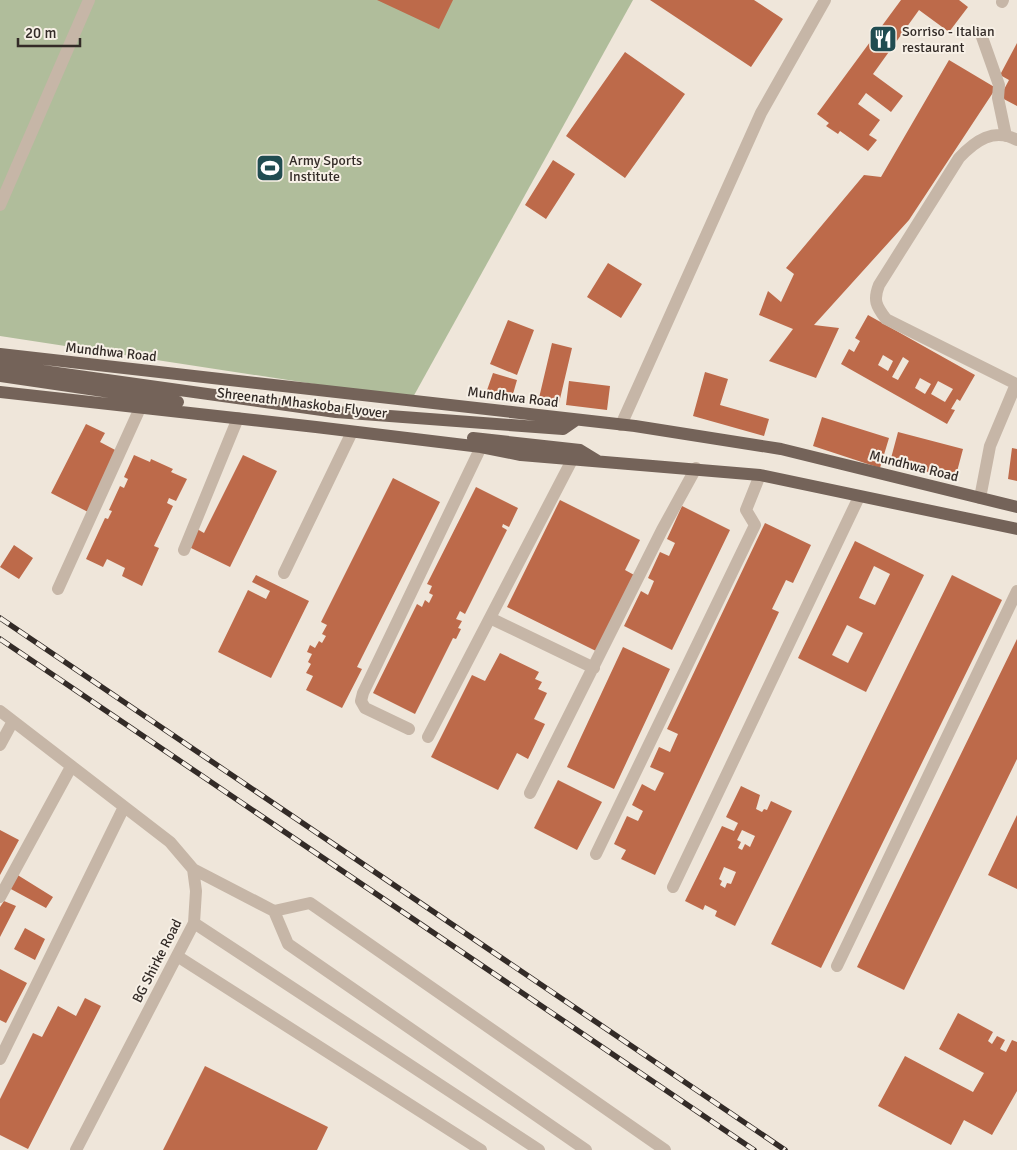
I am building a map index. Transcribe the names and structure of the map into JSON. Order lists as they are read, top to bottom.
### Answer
{
  "streets": {
    "main road": ["Mundhwa Road", "Shreenath Mhaskoba Flyover"],
    "street": ["BG Shirke Road"]
  },
  "crossings": [
    ["Mundhwa Road", "Shreenath Mhaskoba Flyover"]
  ],
  "places": {
    "restaurant": ["Sorriso - Italian restaurant"],
    "sports": ["Army Sports Institute"]
  },
  "scale_bar": "20 m"
}
